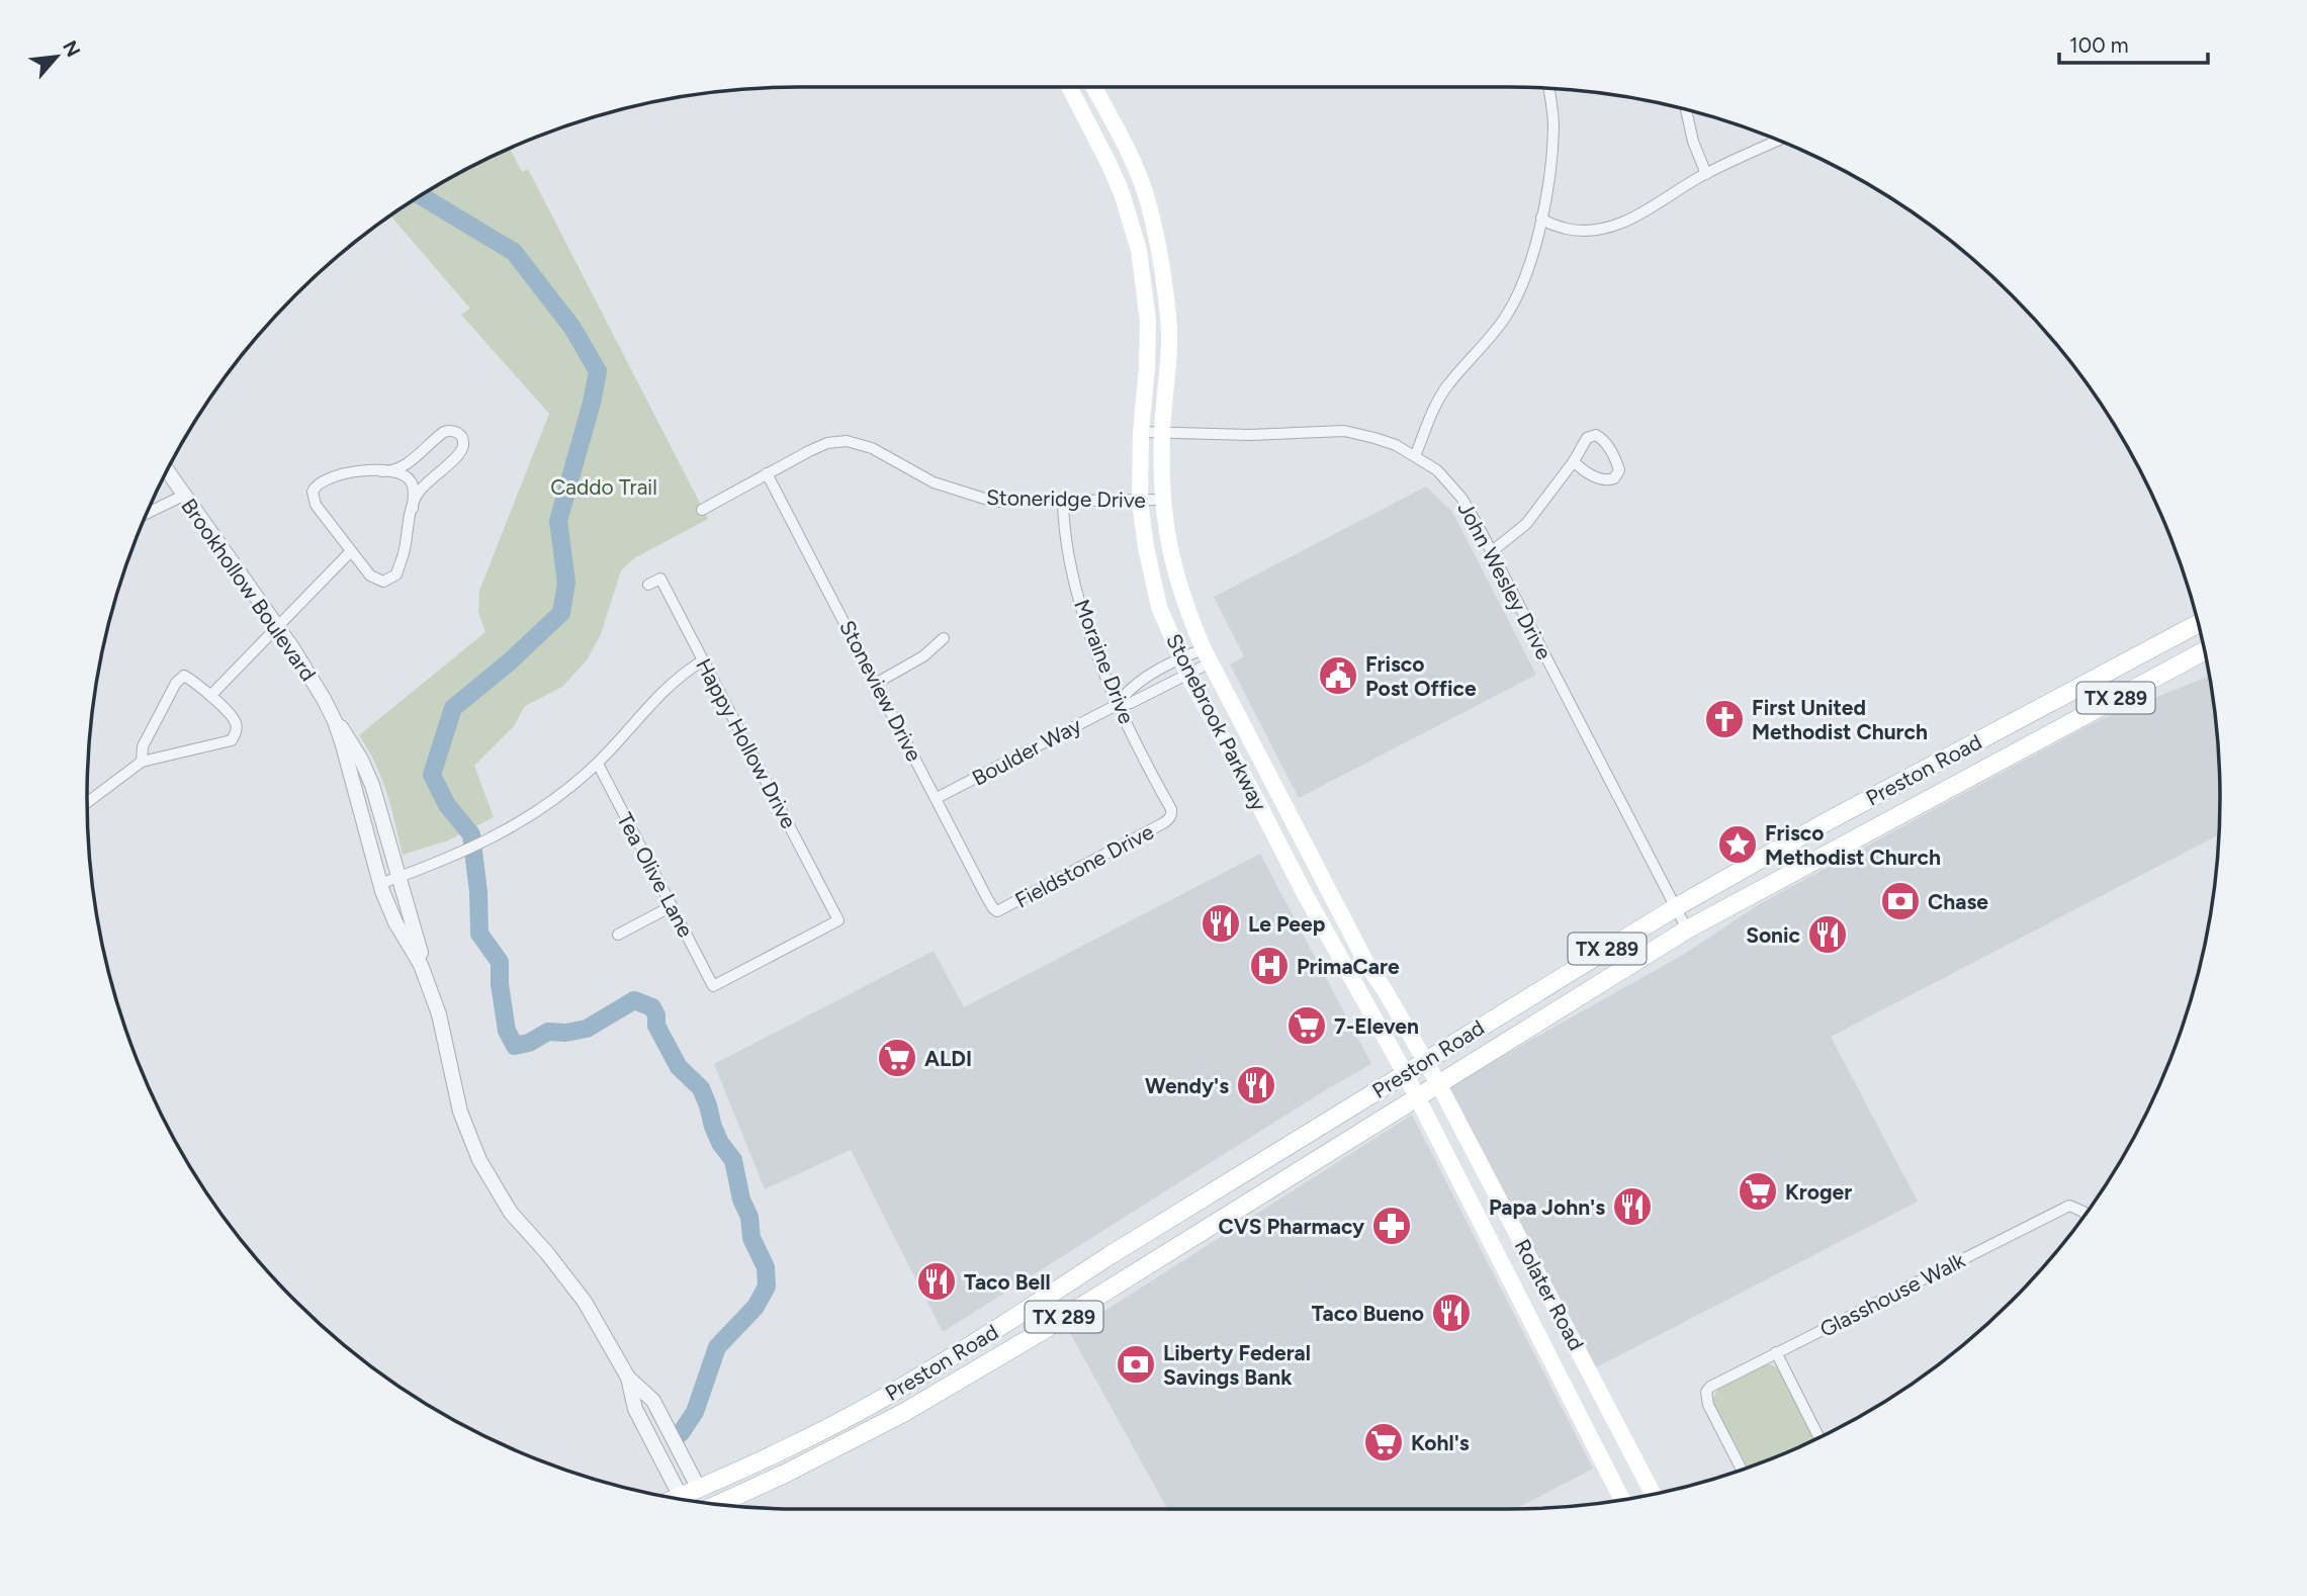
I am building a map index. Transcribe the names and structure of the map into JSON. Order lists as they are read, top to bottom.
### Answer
{
  "streets": {
    "main road": [
      "TX 289",
      "Stonebrook Parkway",
      "Preston Road",
      "Rolater Road"
    ],
    "street": [
      "Stoneridge Drive",
      "John Wesley Drive",
      "Brookhollow Boulevard",
      "Moraine Drive",
      "Stoneview Drive",
      "Happy Hollow Drive",
      "Boulder Way",
      "Fieldstone Drive",
      "Tea Olive Lane",
      "Glasshouse Walk"
    ]
  },
  "crossings": [
    ["Stoneridge Drive", "Moraine Drive"],
    ["Stoneridge Drive", "Stoneview Drive"],
    ["Stoneridge Drive", "Stonebrook Parkway"],
    ["John Wesley Drive", "Stonebrook Parkway"],
    ["John Wesley Drive", "Preston Road"],
    ["Brookhollow Boulevard", "Preston Road"],
    ["Moraine Drive", "Boulder Way"],
    ["Moraine Drive", "Fieldstone Drive"],
    ["Stoneview Drive", "Boulder Way"],
    ["Stoneview Drive", "Fieldstone Drive"],
    ["Stonebrook Parkway", "Boulder Way"],
    ["Stonebrook Parkway", "Preston Road"],
    ["Stonebrook Parkway", "Rolater Road"],
    ["Happy Hollow Drive", "Tea Olive Lane"],
    ["Preston Road", "Rolater Road"]
  ],
  "parks": ["Caddo Trail"],
  "places": {
    "public building": ["Frisco Post Office"],
    "church": ["First United Methodist Church"],
    "place": ["Frisco Methodist Church"],
    "bank": ["Chase", "Liberty Federal Savings Bank"],
    "restaurant": [
      "Le Peep",
      "Sonic",
      "Wendy's",
      "Papa John's",
      "Taco Bell",
      "Taco Bueno"
    ],
    "hospital": ["PrimaCare"],
    "supermarket": [
      "7-Eleven",
      "ALDI",
      "Kroger",
      "Kohl's"
    ],
    "pharmacy": ["CVS Pharmacy"]
  },
  "scale_bar": "100 m",
  "north": "top right"
}
